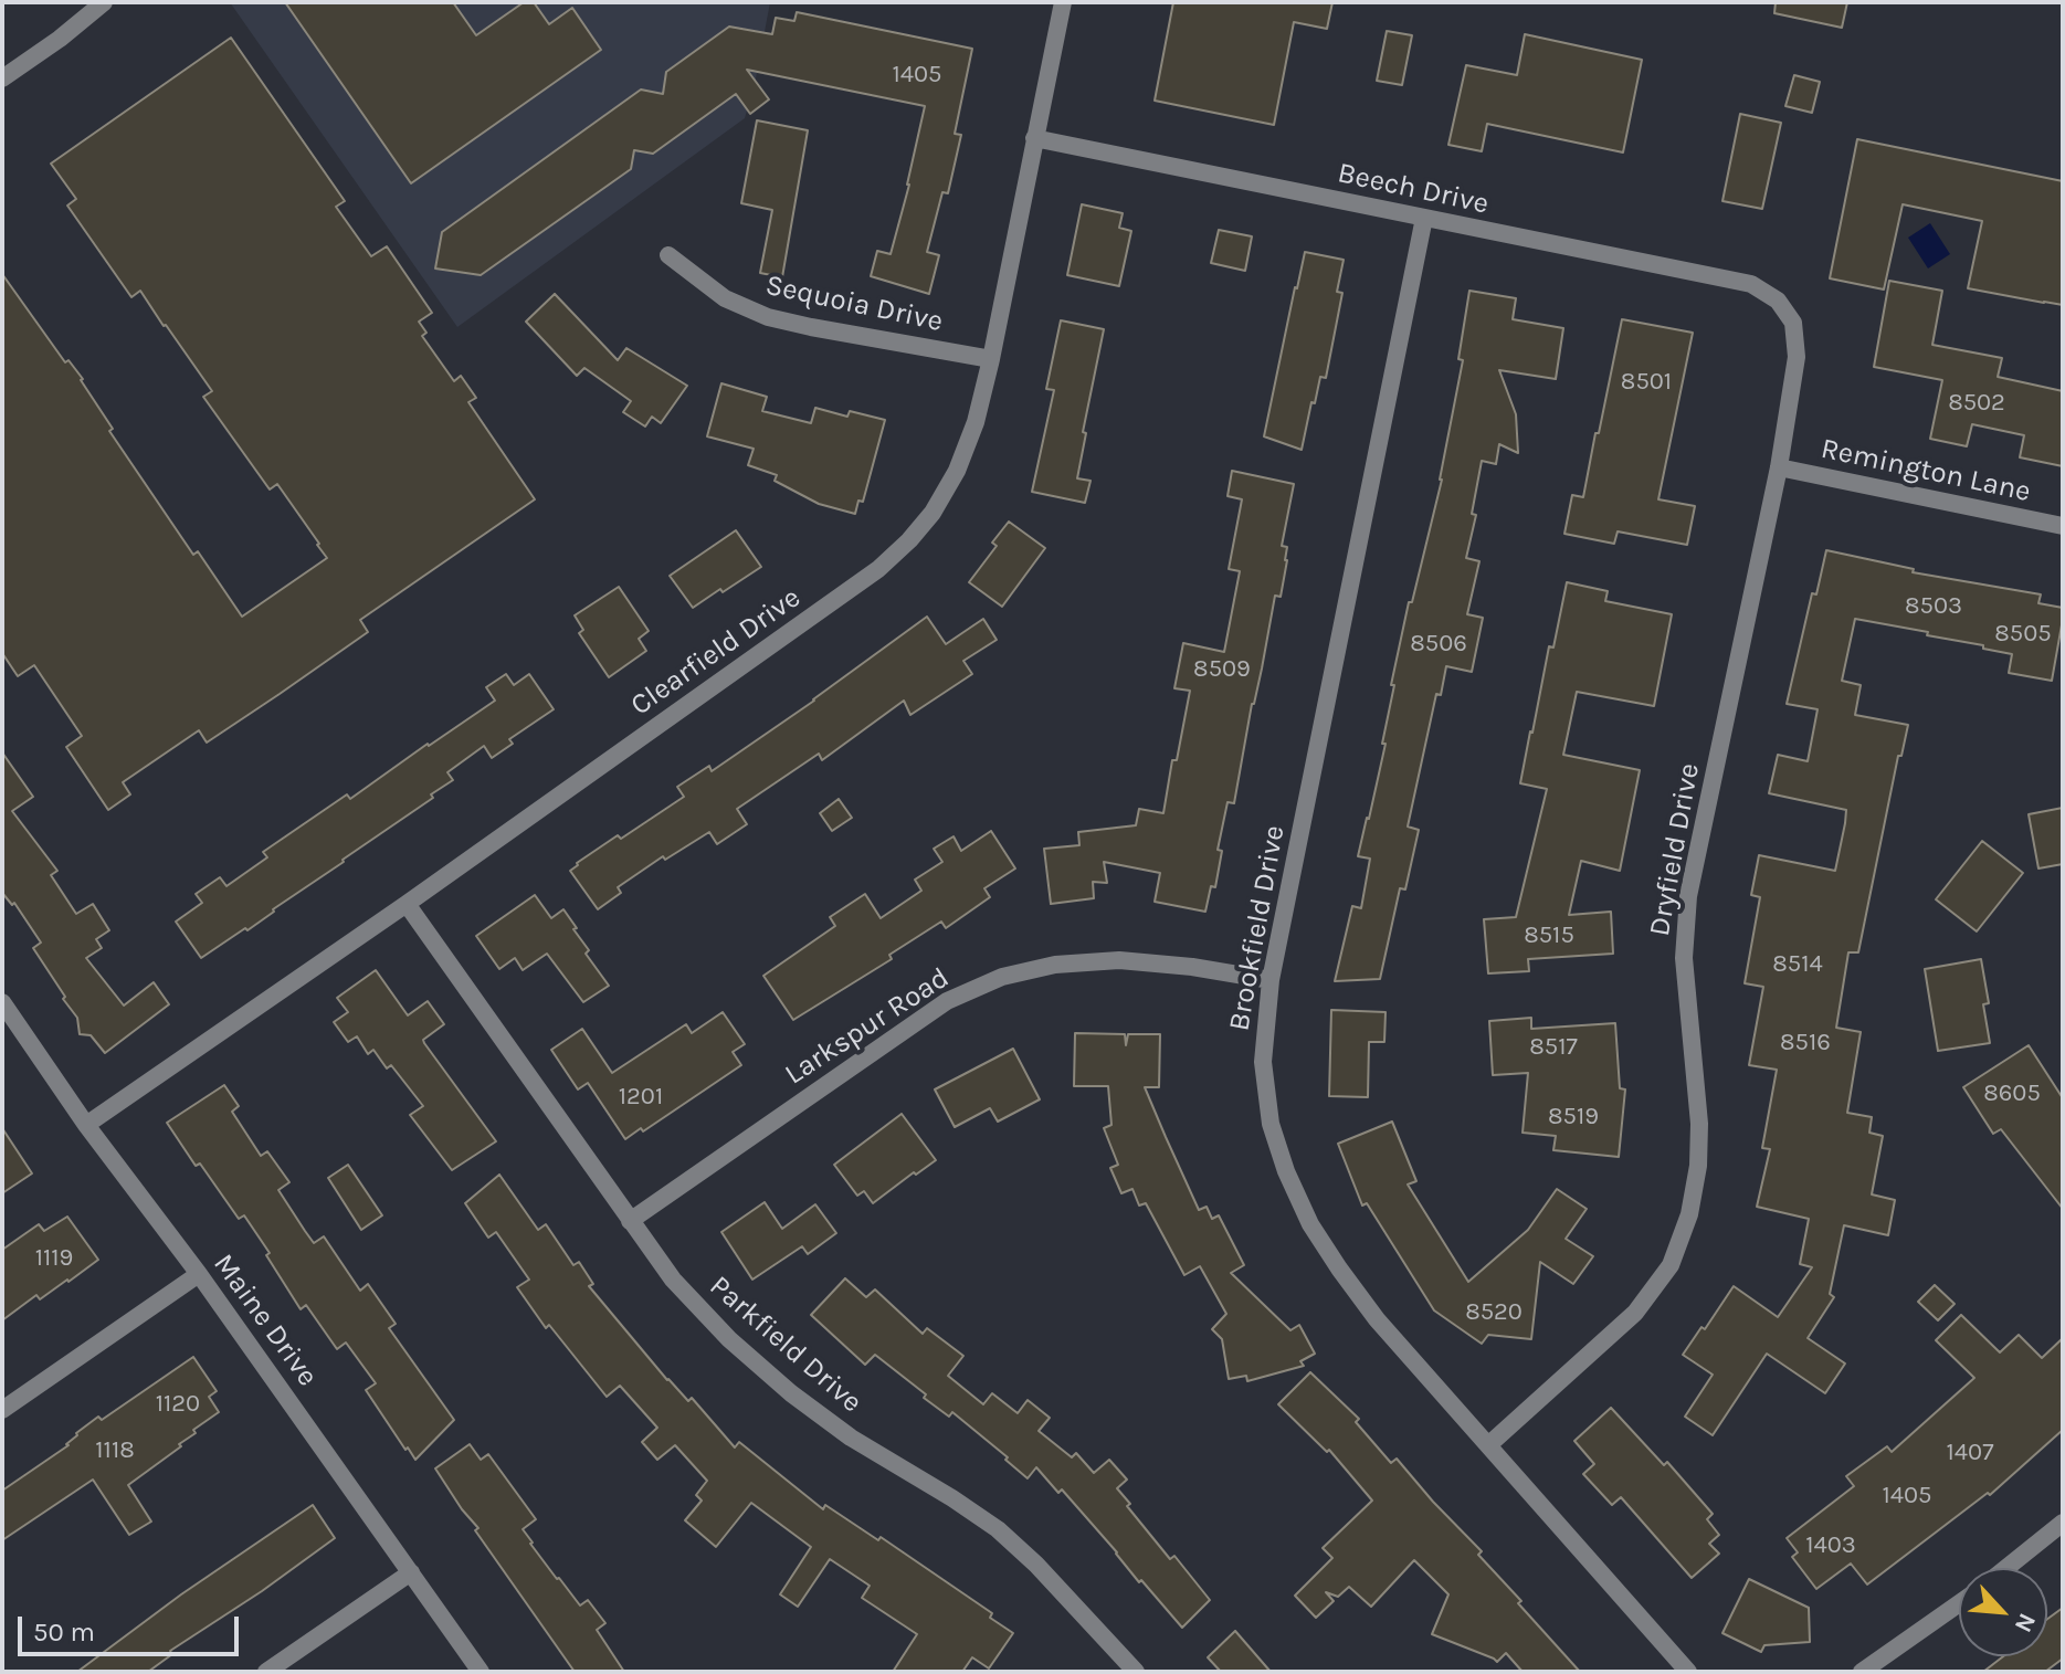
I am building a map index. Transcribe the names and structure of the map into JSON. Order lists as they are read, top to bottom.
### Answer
{
  "streets": {
    "street": [
      "Beech Drive",
      "Sequoia Drive",
      "Remington Lane",
      "Clearfield Drive",
      "Dryfield Drive",
      "Brookfield Drive",
      "Larkspur Road",
      "Maine Drive",
      "Parkfield Drive"
    ]
  },
  "crossings": [
    ["Beech Drive", "Clearfield Drive"],
    ["Beech Drive", "Dryfield Drive"],
    ["Beech Drive", "Brookfield Drive"],
    ["Sequoia Drive", "Clearfield Drive"],
    ["Remington Lane", "Dryfield Drive"],
    ["Clearfield Drive", "Maine Drive"],
    ["Clearfield Drive", "Parkfield Drive"],
    ["Dryfield Drive", "Brookfield Drive"],
    ["Brookfield Drive", "Larkspur Road"],
    ["Larkspur Road", "Parkfield Drive"]
  ],
  "house_numbers": [
    "1405",
    "8501",
    "8502",
    "8503",
    "8505",
    "8506",
    "8509",
    "8515",
    "8514",
    "8516",
    "8517",
    "8605",
    "1201",
    "8519",
    "1119",
    "8520",
    "1120",
    "1118",
    "1407",
    "1405",
    "1403"
  ],
  "scale_bar": "50 m",
  "north": "bottom right"
}
